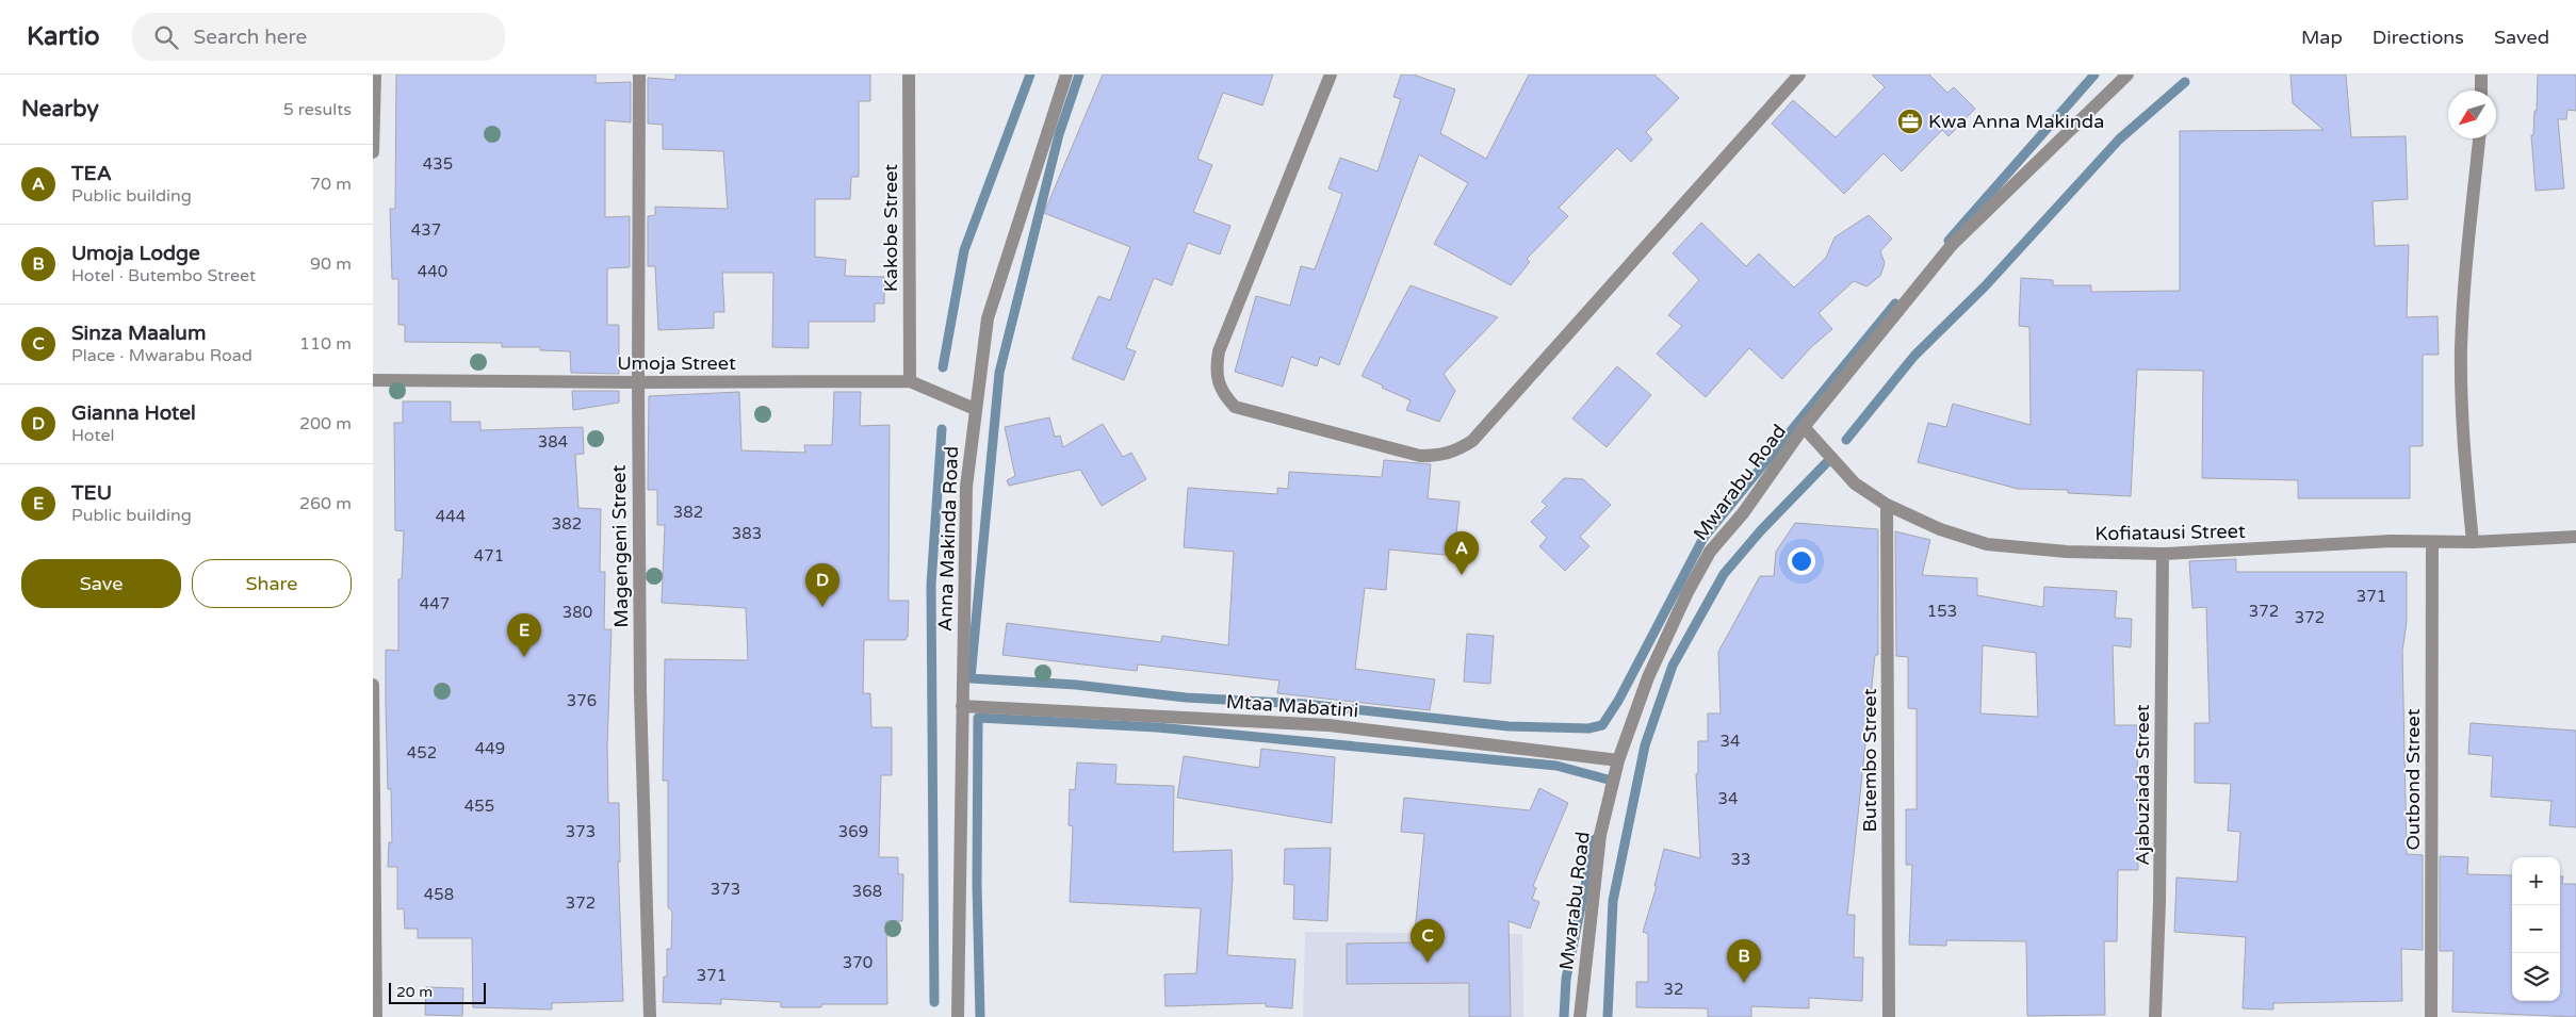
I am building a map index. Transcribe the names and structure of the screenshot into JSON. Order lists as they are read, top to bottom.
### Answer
{
  "streets": {
    "street": [
      "Kakobe Street",
      "Umoja Street",
      "Mwarabu Road",
      "Kofiatausi Street",
      "Anna Makinda Road",
      "Magengeni Street",
      "Mtaa Mabatini",
      "Butembo Street",
      "Outbond Street",
      "Ajabuziada Street"
    ]
  },
  "crossings": [
    ["Kakobe Street", "Umoja Street"],
    ["Umoja Street", "Anna Makinda Road"],
    ["Umoja Street", "Magengeni Street"],
    ["Mwarabu Road", "Kofiatausi Street"],
    ["Mwarabu Road", "Mtaa Mabatini"],
    ["Kofiatausi Street", "Butembo Street"],
    ["Kofiatausi Street", "Outbond Street"],
    ["Kofiatausi Street", "Ajabuziada Street"],
    ["Anna Makinda Road", "Mtaa Mabatini"]
  ],
  "places": {
    "office": ["Kwa Anna Makinda"]
  },
  "house_numbers": [
    "435",
    "437",
    "440",
    "384",
    "382",
    "444",
    "382",
    "383",
    "471",
    "371",
    "447",
    "153",
    "372",
    "380",
    "372",
    "376",
    "34",
    "449",
    "452",
    "34",
    "455",
    "373",
    "369",
    "33",
    "373",
    "368",
    "458",
    "372",
    "370",
    "371",
    "32"
  ],
  "scale_bar": "20 m",
  "north": "bottom left",
  "page": {
    "header": "Kartio",
    "search": "Search here",
    "nav": ["Map", "Directions", "Saved"],
    "heading": ["Nearby", "5 results"],
    "list": [
      {
        "mark": "A",
        "name": "TEA",
        "note": "Public building",
        "value": "70 m"
      },
      {
        "mark": "B",
        "name": "Umoja Lodge",
        "note": "Hotel · Butembo Street",
        "value": "90 m"
      },
      {
        "mark": "C",
        "name": "Sinza Maalum",
        "note": "Place · Mwarabu Road",
        "value": "110 m"
      },
      {
        "mark": "D",
        "name": "Gianna Hotel",
        "note": "Hotel",
        "value": "200 m"
      },
      {
        "mark": "E",
        "name": "TEU",
        "note": "Public building",
        "value": "260 m"
      }
    ],
    "pins": [
      "A",
      "D",
      "E",
      "C",
      "B"
    ],
    "buttons": ["Save", "Share"],
    "map_buttons": ["+", "−"],
    "scale": "20 m"
  }
}
